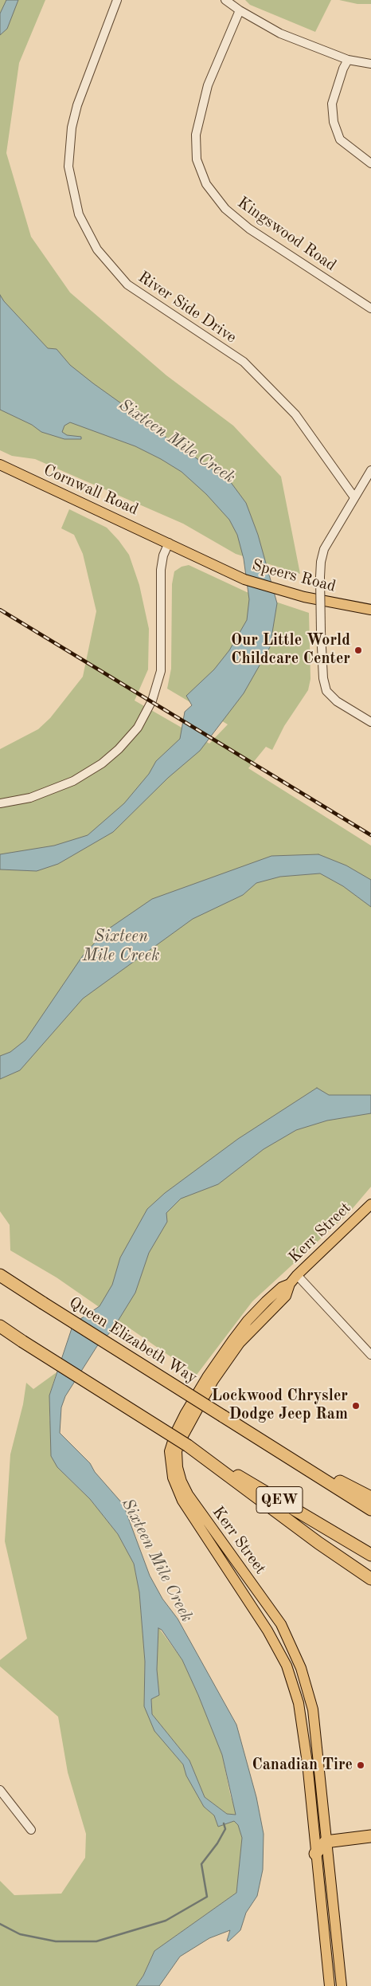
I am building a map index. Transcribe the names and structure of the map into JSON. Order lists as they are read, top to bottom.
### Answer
{
  "streets": {
    "highway": ["Queen Elizabeth Way", "QEW"],
    "main road": ["Cornwall Road", "Speers Road", "Kerr Street"],
    "street": ["Kingswood Road", "River Side Drive"]
  },
  "crossings": [
    ["Cornwall Road", "Speers Road"]
  ],
  "water": ["Sixteen Mile Creek"],
  "places": ["Our Little World Childcare Center", "Lockwood Chrysler Dodge Jeep Ram", "Canadian Tire"]
}
